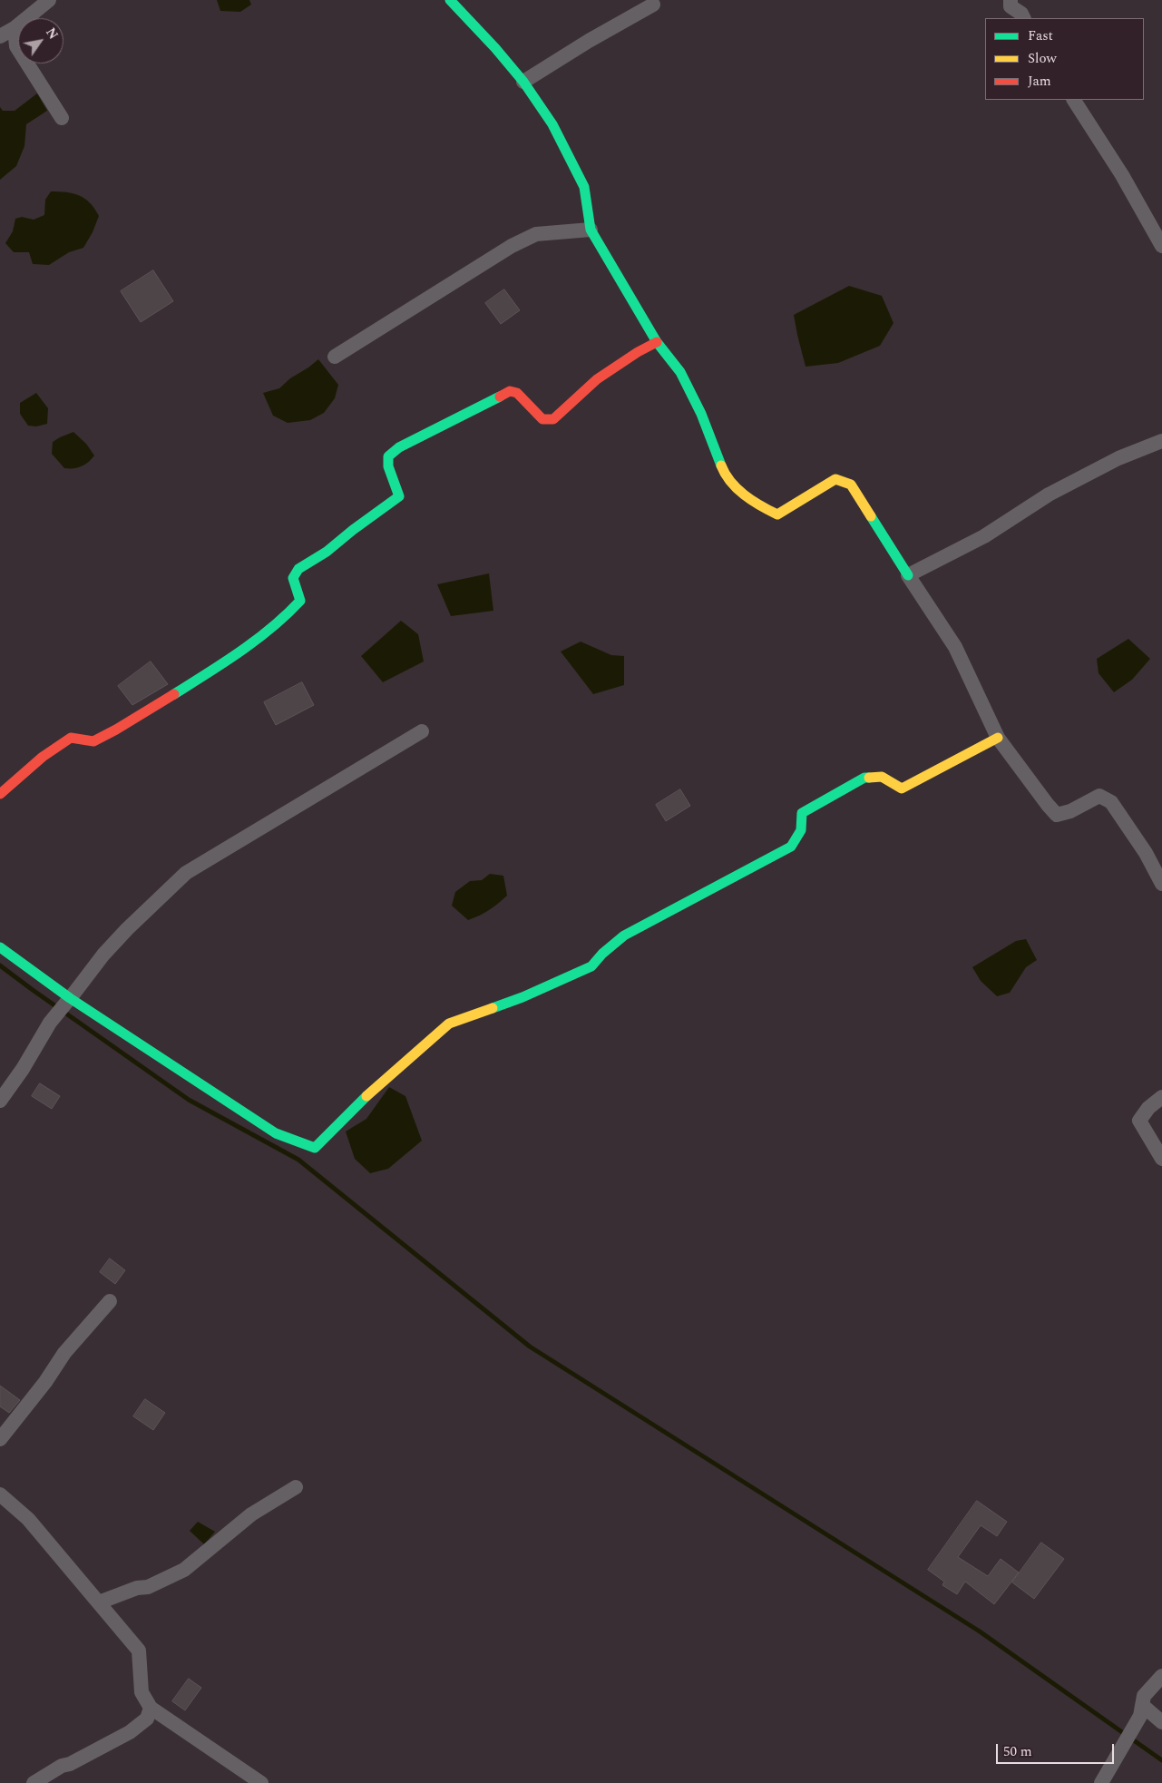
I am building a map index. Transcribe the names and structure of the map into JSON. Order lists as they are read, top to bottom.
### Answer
{
  "legend": ["Fast", "Slow", "Jam"],
  "scale_bar": "50 m",
  "north": "top right"
}
